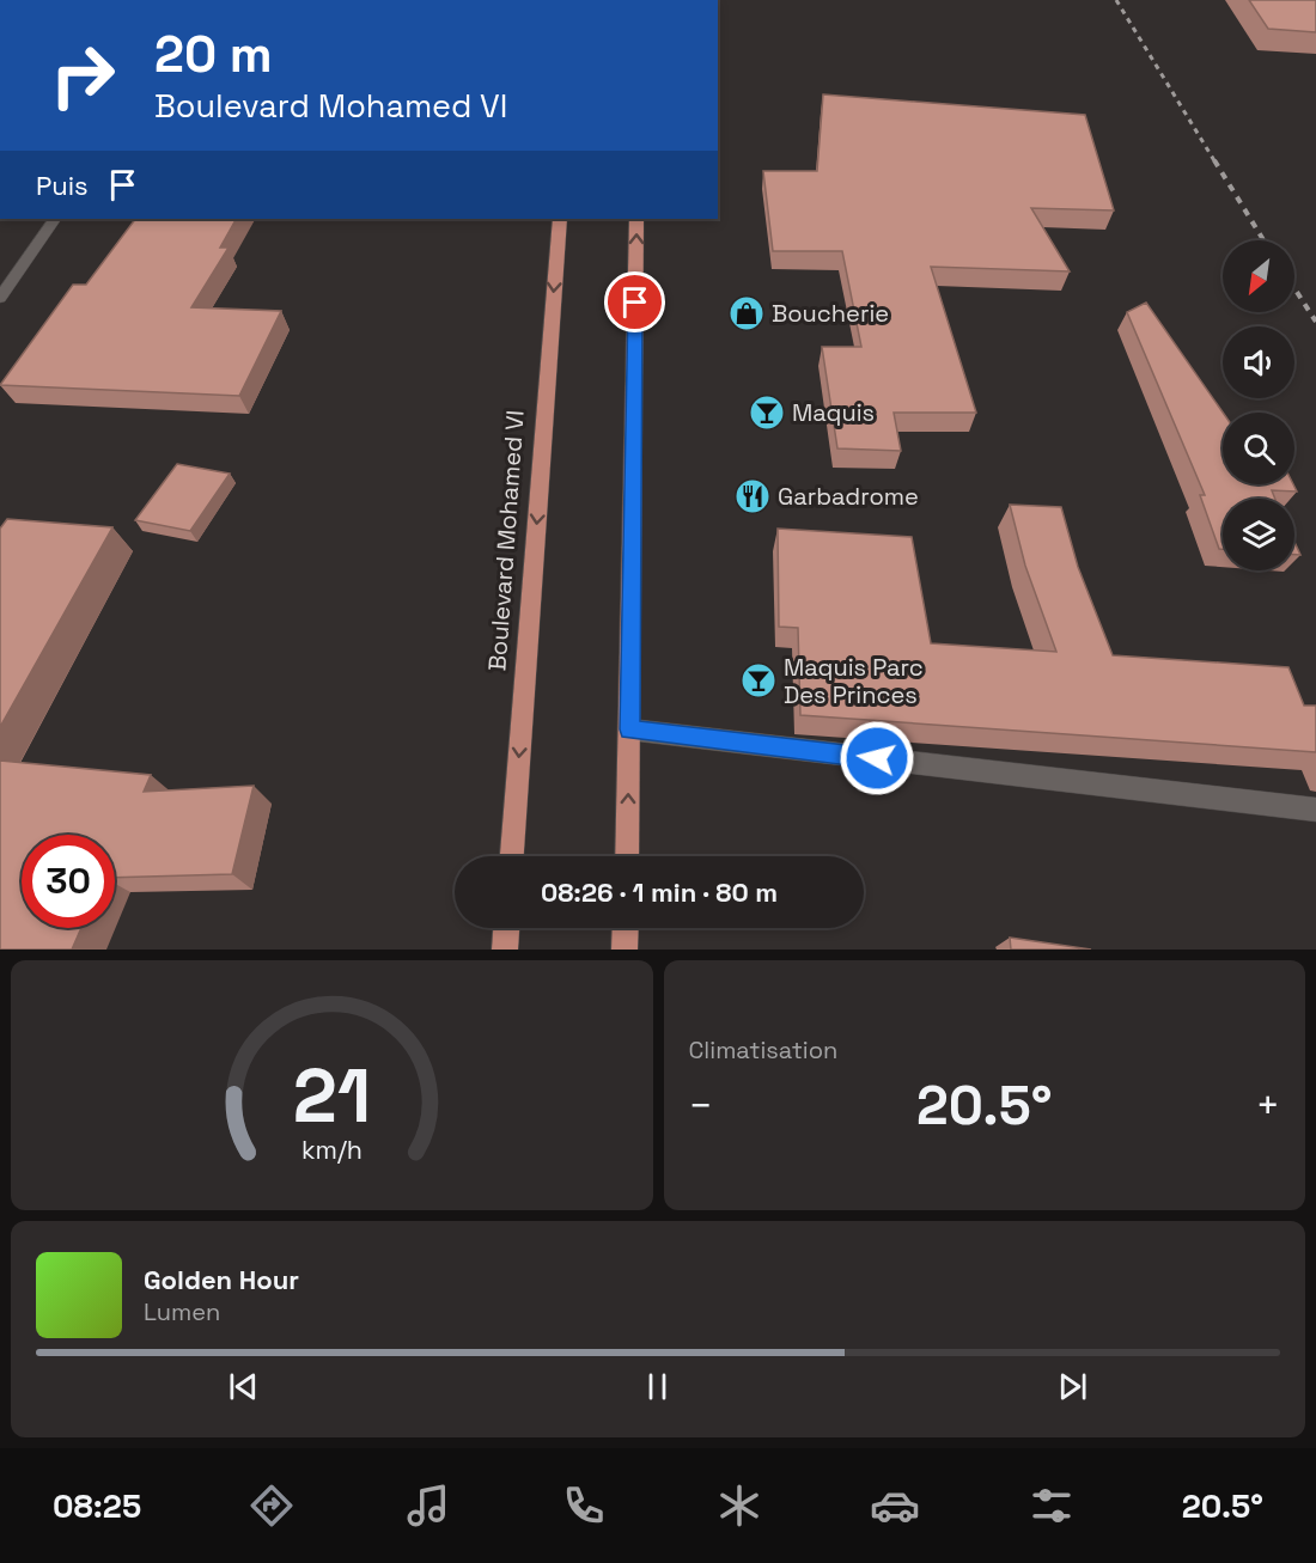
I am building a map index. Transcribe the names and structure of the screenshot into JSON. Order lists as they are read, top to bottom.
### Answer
{
  "streets": {
    "main road": ["Boulevard Mohamed VI"]
  },
  "places": {
    "shop": ["Boucherie"],
    "bar": ["Maquis", "Maquis Parc Des Princes"],
    "restaurant": ["Garbadrome"]
  },
  "north": "bottom left",
  "page": {
    "turn": ["20 m", "Boulevard Mohamed VI"],
    "then": "Puis",
    "limit": "30",
    "trip": "08:26 · 1 min · 80 m",
    "tile": "Climatisation",
    "heat": ["−", "20.5°", "+"],
    "song": ["Golden Hour", "Lumen"],
    "tabs": ["08:25", "20.5°"],
    "gauge": ["21", "km/h"]
  }
}
